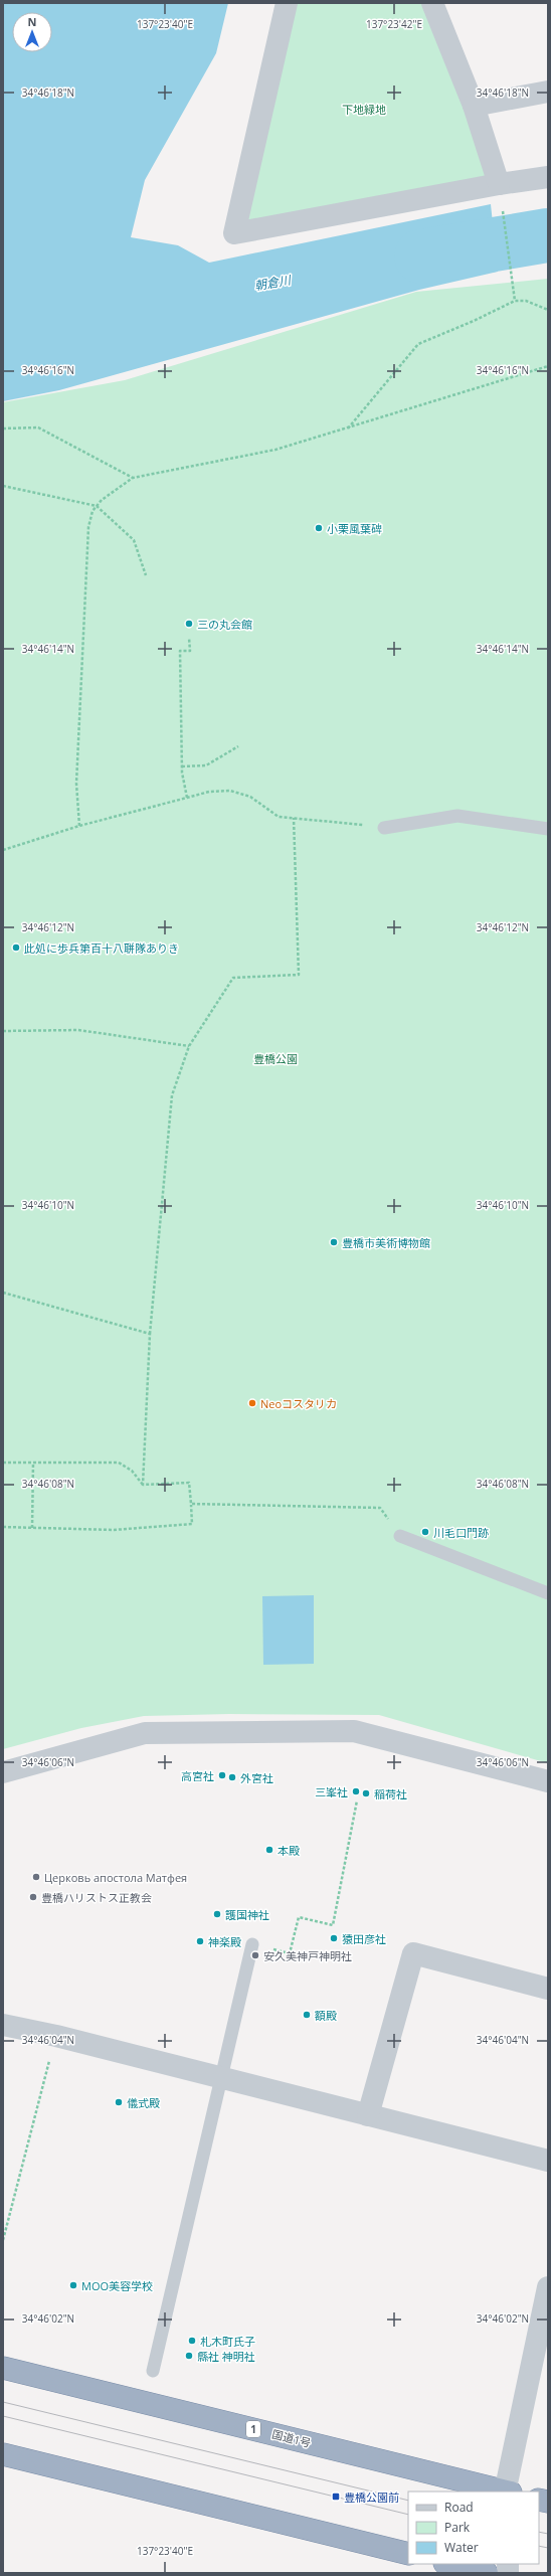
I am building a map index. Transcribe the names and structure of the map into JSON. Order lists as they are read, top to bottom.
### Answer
{
  "streets": {
    "highway": ["1", "国道1号"]
  },
  "water": ["朝倉川"],
  "parks": ["下地緑地", "豊橋公園"],
  "places": {
    "other": [
      "小栗風葉碑",
      "三の丸会館",
      "此処に歩兵第百十八聠隊ありき",
      "豊橋市美術博物館",
      "Neoコスタリカ",
      "川毛口門跡",
      "高宮社",
      "外宮社",
      "三峯社",
      "稲荷社",
      "本殿",
      "Церковь апостола Матфея",
      "豊橋ハリストス正教会",
      "護国神社",
      "猿田彦社",
      "神楽殿",
      "安久美神戸神明社",
      "額殿",
      "儀式殿",
      "MOO美容学校",
      "札木町氏子",
      "縣社 神明社"
    ],
    "transit": ["豊橋公園前"]
  },
  "legend": ["Road", "Park", "Water"],
  "north": "top",
  "coordinates": [
    "137°23'40\"E",
    "137°23'42\"E",
    "34°46'18\"N",
    "34°46'16\"N",
    "34°46'14\"N",
    "34°46'12\"N",
    "34°46'10\"N",
    "34°46'08\"N",
    "34°46'06\"N",
    "34°46'04\"N",
    "34°46'02\"N"
  ]
}
